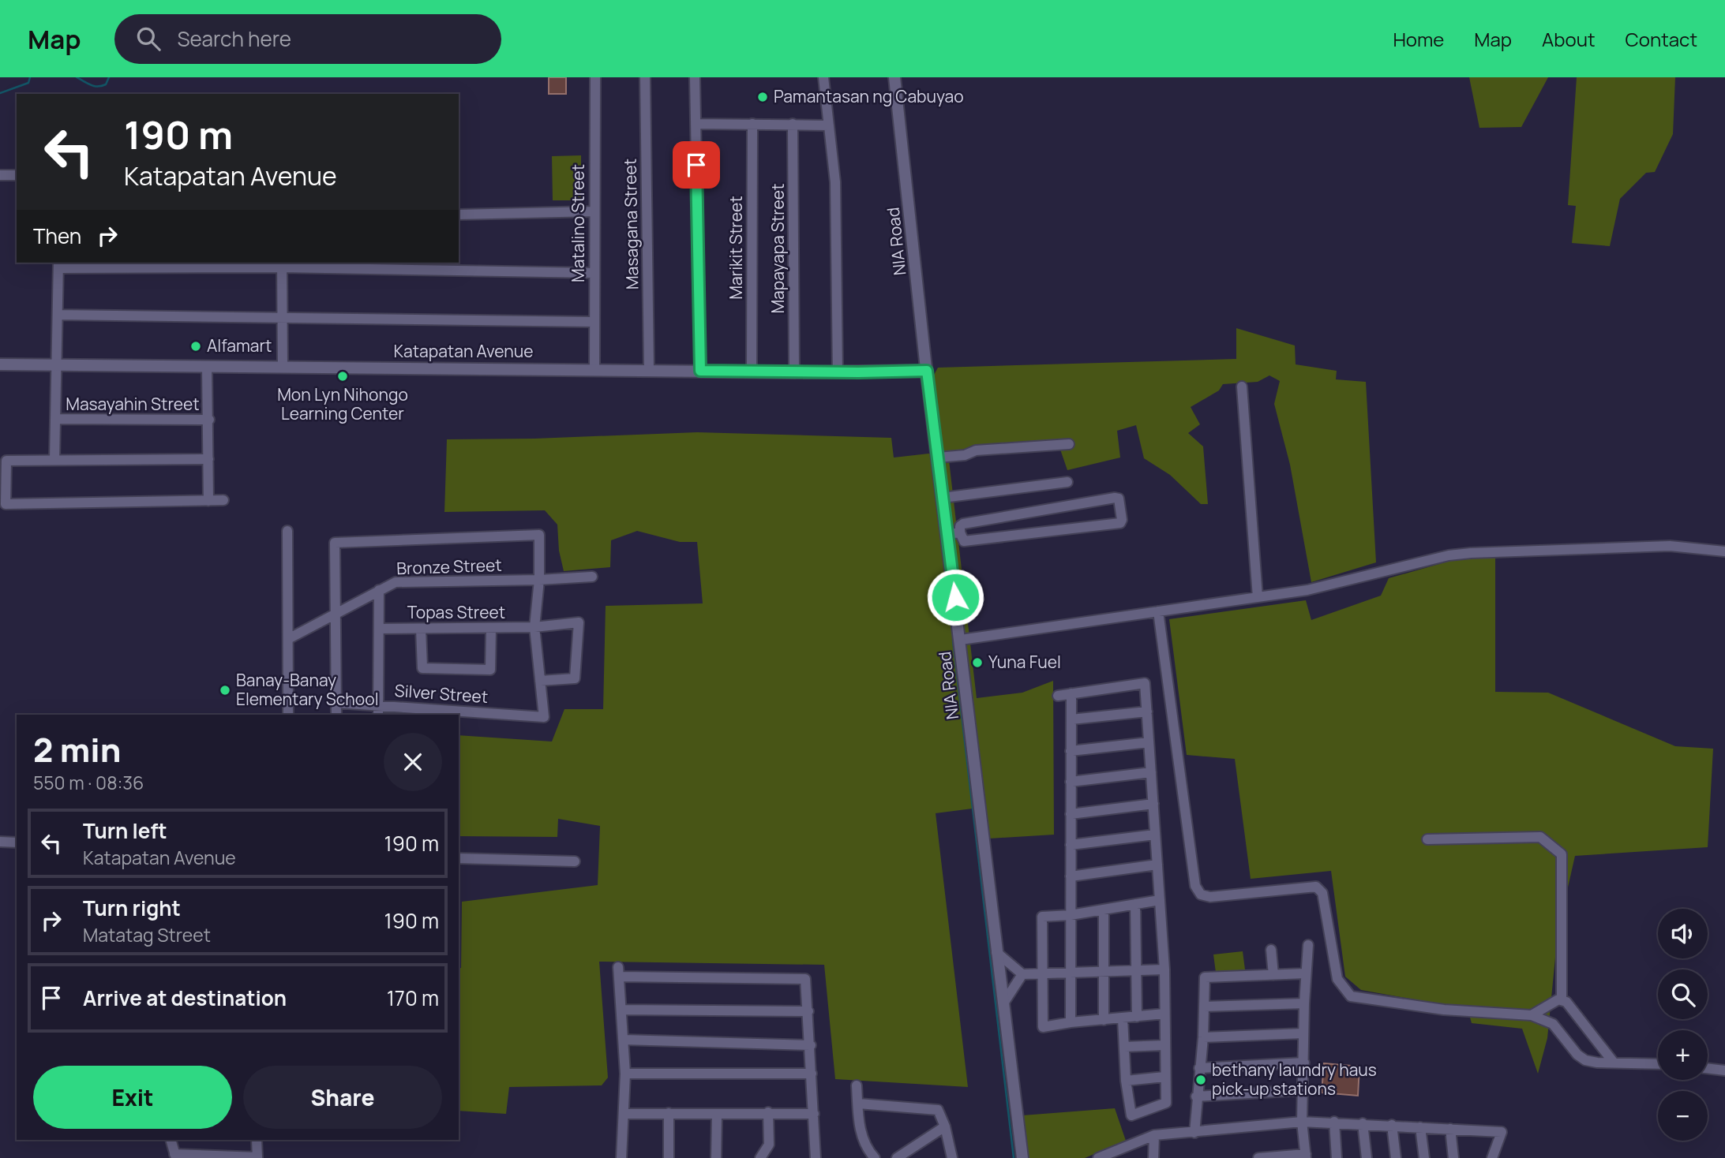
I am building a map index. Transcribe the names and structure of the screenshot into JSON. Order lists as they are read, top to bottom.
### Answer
{
  "streets": {
    "street": [
      "Matalino Street",
      "Masagana Street",
      "NIA Road",
      "Marikit Street",
      "Mapayapa Street",
      "Katapatan Avenue",
      "Masayahin Street",
      "Bronze Street",
      "Topas Street",
      "Silver Street"
    ]
  },
  "crossings": [
    ["Matalino Street", "Katapatan Avenue"],
    ["Masagana Street", "Katapatan Avenue"],
    ["NIA Road", "Katapatan Avenue"],
    ["Marikit Street", "Katapatan Avenue"],
    ["Mapayapa Street", "Katapatan Avenue"],
    ["Topas Street", "Silver Street"]
  ],
  "places": [
    "Pamantasan ng Cabuyao",
    "Alfamart",
    "Mon Lyn Nihongo Learning Center",
    "Yuna Fuel",
    "Banay-Banay Elementary School",
    "bethany laundry haus pick-up stations"
  ],
  "page": {
    "header": "Map",
    "search": "Search here",
    "nav": [
      "Home",
      "Map",
      "About",
      "Contact"
    ],
    "turn": ["190 m", "Katapatan Avenue"],
    "then": "Then",
    "heading": ["2 min", "550 m · 08:36"],
    "list": [
      {
        "name": "Turn left",
        "note": "Katapatan Avenue",
        "value": "190 m"
      },
      {
        "name": "Turn right",
        "note": "Matatag Street",
        "value": "190 m"
      },
      {
        "name": "Arrive at destination",
        "value": "170 m"
      }
    ],
    "map_buttons": ["+", "−"],
    "buttons": ["Exit", "Share"]
  }
}
